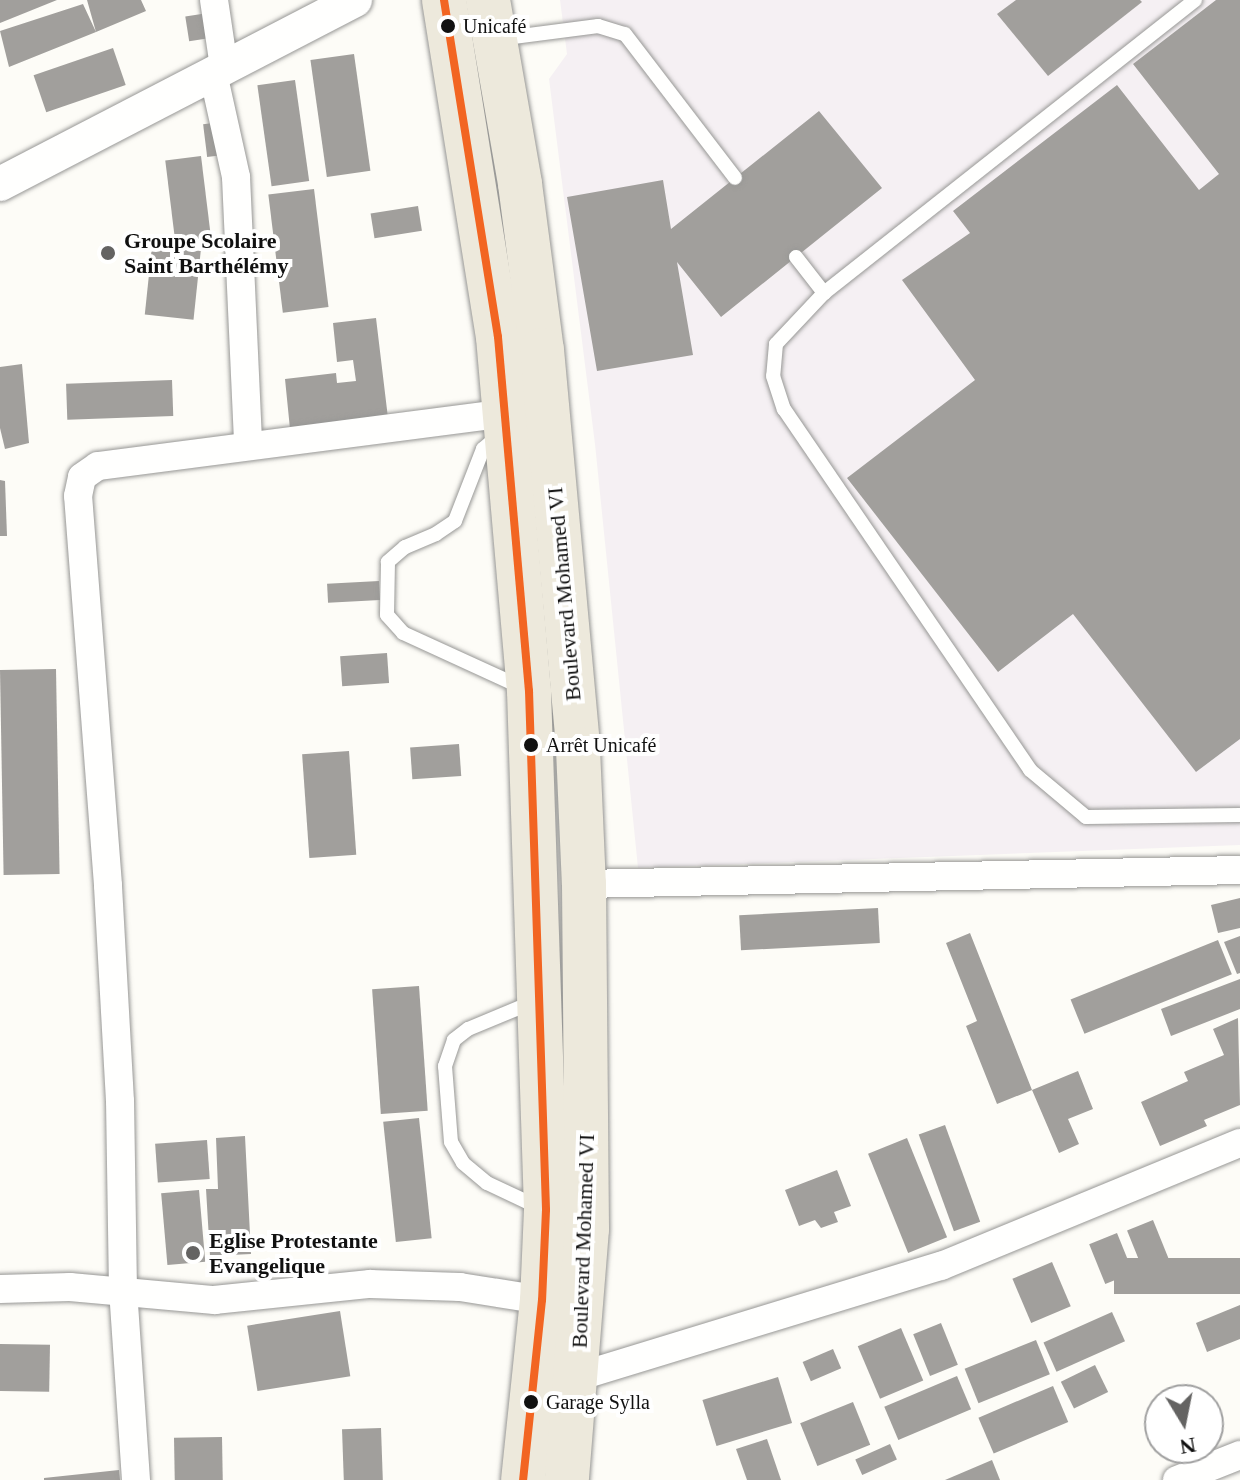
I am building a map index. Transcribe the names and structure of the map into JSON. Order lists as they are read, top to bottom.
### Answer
{
  "streets": {
    "main road": ["Boulevard Mohamed VI"]
  },
  "places": [
    "Unicafé",
    "Groupe Scolaire Saint Barthélémy",
    "Arrêt Unicafé",
    "Eglise Protestante Evangelique",
    "Garage Sylla"
  ],
  "north": "bottom"
}
